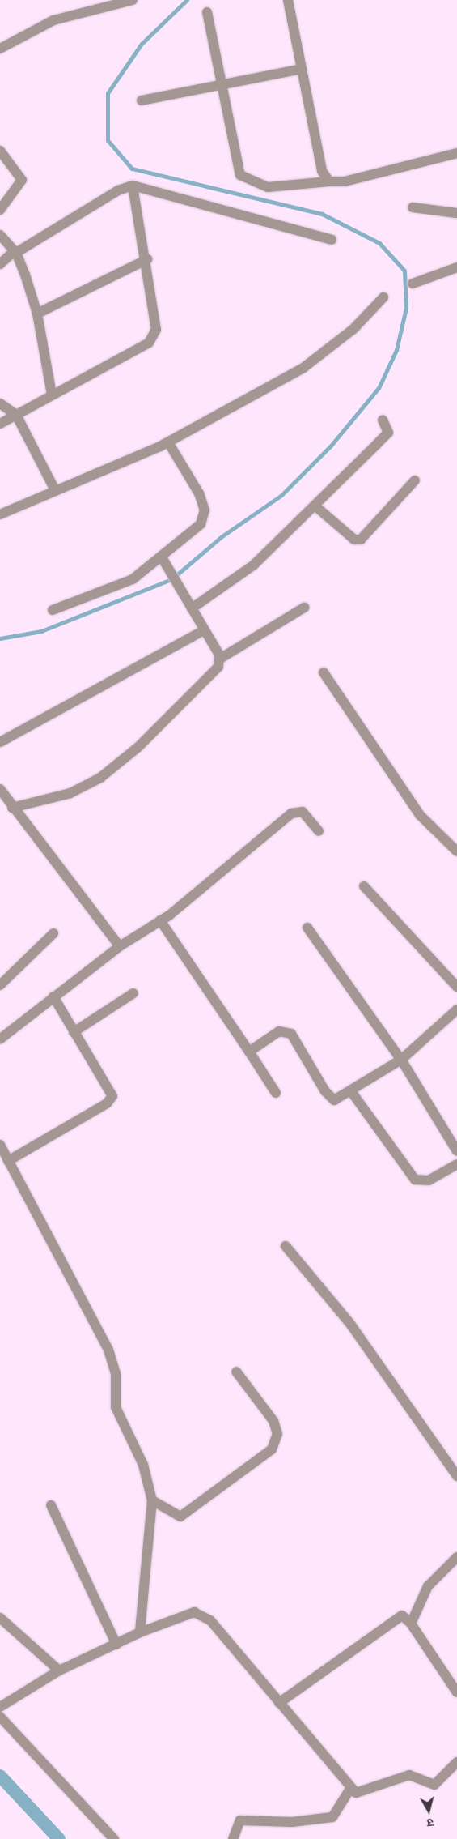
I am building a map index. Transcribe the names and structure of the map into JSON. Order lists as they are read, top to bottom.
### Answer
{
  "north": "bottom"
}
